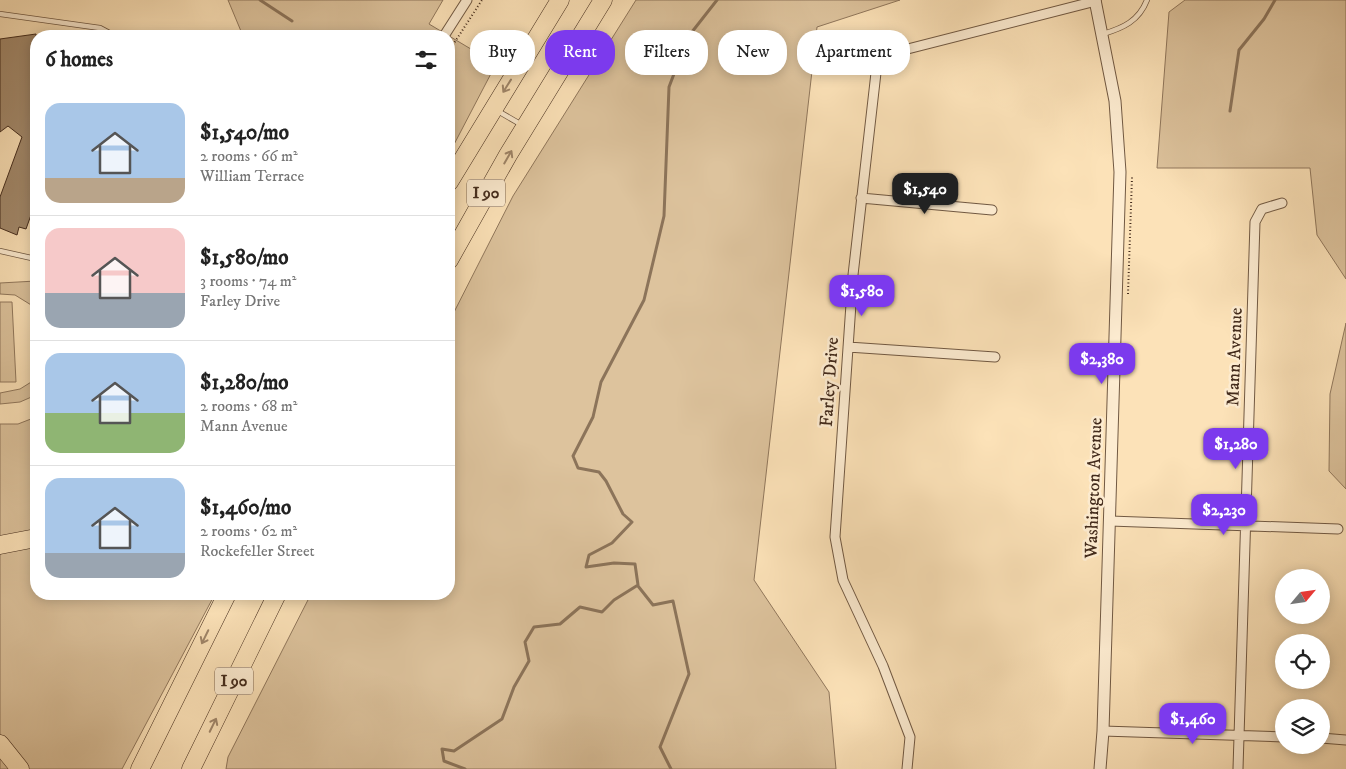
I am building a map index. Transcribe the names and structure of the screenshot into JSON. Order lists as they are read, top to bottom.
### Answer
{
  "streets": {
    "highway": ["I 90"],
    "street": ["Mann Avenue", "Farley Drive", "Washington Avenue"]
  },
  "crossings": [
    ["Farley Drive", "Washington Avenue"]
  ],
  "north": "top right",
  "page": {
    "chip": [
      "Buy",
      "Rent",
      "Filters",
      "New",
      "Apartment"
    ],
    "heading": "6 homes",
    "list": [
      {
        "name": "$1,540/mo",
        "note": "2 rooms · 66 m² · William Terrace"
      },
      {
        "name": "$1,580/mo",
        "note": "3 rooms · 74 m² · Farley Drive"
      },
      {
        "name": "$1,280/mo",
        "note": "2 rooms · 68 m² · Mann Avenue"
      },
      {
        "name": "$1,460/mo",
        "note": "2 rooms · 62 m² · Rockefeller Street"
      }
    ],
    "price": [
      "$1,540",
      "$1,580",
      "$2,380",
      "$1,280",
      "$2,230",
      "$1,460"
    ]
  }
}
